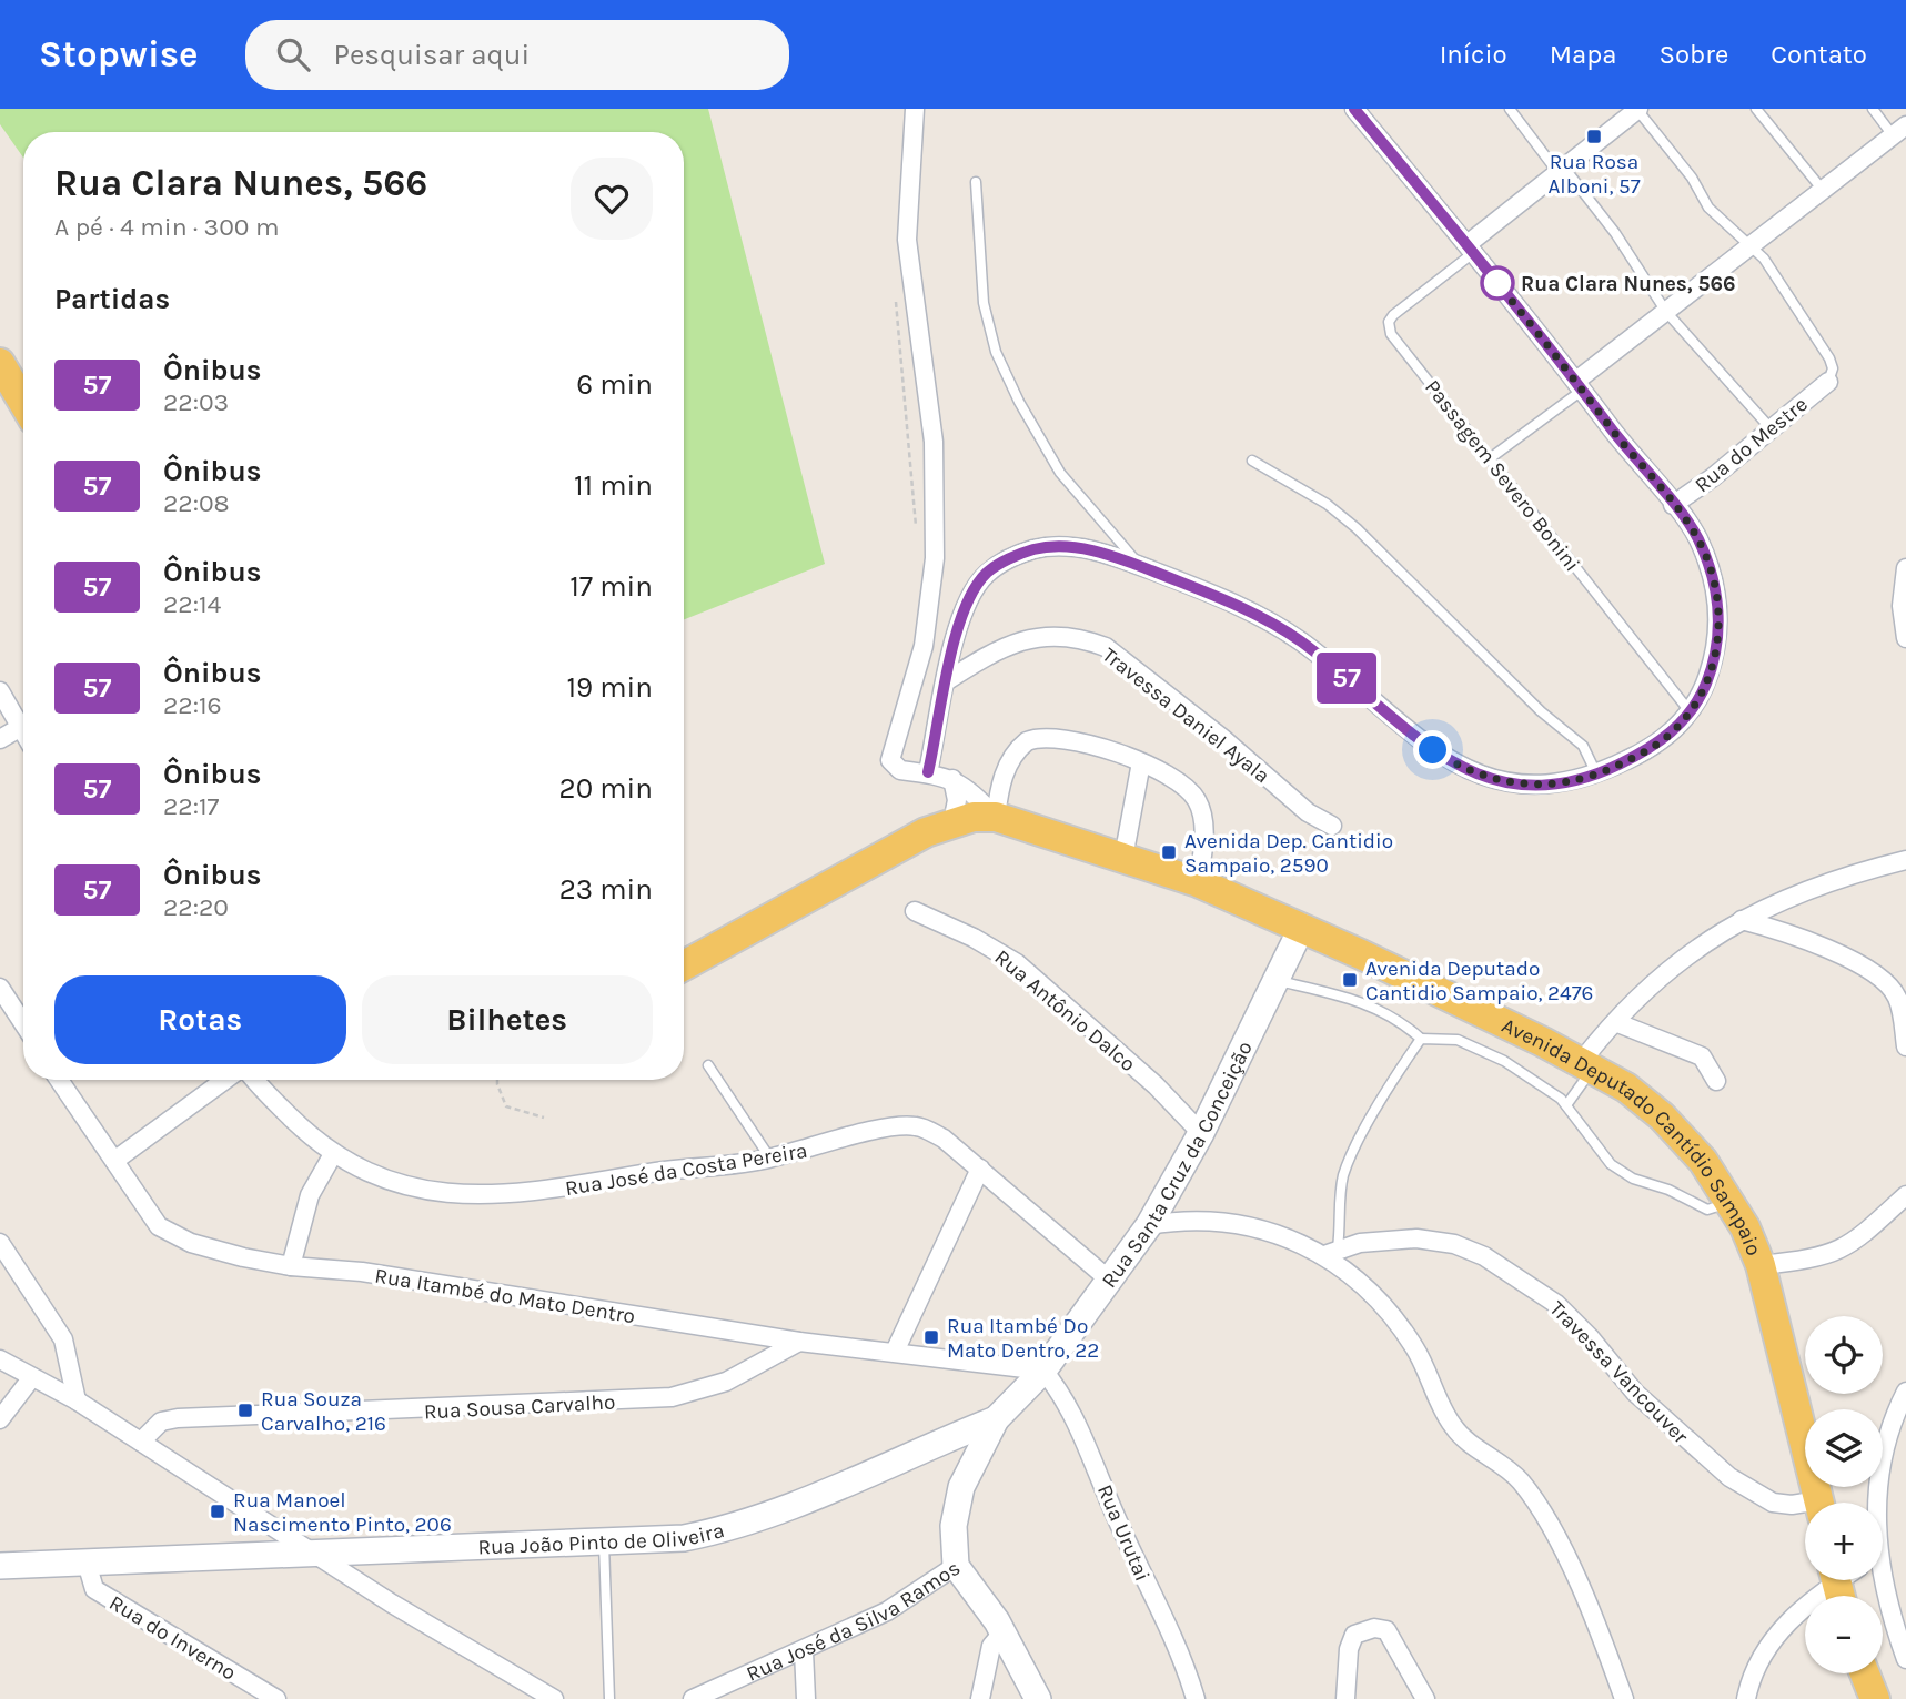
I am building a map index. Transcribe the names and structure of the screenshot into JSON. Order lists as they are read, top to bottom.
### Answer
{
  "streets": {
    "main road": ["Avenida Deputado Cantídio Sampaio"],
    "street": [
      "Rua do Mestre",
      "Travessa Daniel Ayala",
      "Rua Antônio Dalco",
      "Rua Santa Cruz da Conceição",
      "Rua José da Costa Pereira",
      "Rua Itambé do Mato Dentro",
      "Travessa Vancouver",
      "Rua Sousa Carvalho",
      "Rua Urutai",
      "Rua João Pinto de Oliveira",
      "Rua José da Silva Ramos",
      "Rua do Inverno"
    ],
    "lane": ["Passagem Severo Bonini"]
  },
  "crossings": [
    ["Rua Antônio Dalco", "Rua Santa Cruz da Conceição"],
    ["Avenida Deputado Cantídio Sampaio", "Rua Santa Cruz da Conceição"],
    ["Rua Santa Cruz da Conceição", "Rua José da Costa Pereira"],
    ["Rua Santa Cruz da Conceição", "Rua Itambé do Mato Dentro"],
    ["Rua Santa Cruz da Conceição", "Rua Urutai"],
    ["Rua Santa Cruz da Conceição", "Rua João Pinto de Oliveira"],
    ["Rua Santa Cruz da Conceição", "Rua José da Silva Ramos"],
    ["Rua Itambé do Mato Dentro", "Rua Sousa Carvalho"],
    ["Rua Itambé do Mato Dentro", "Rua Urutai"],
    ["Rua João Pinto de Oliveira", "Rua José da Silva Ramos"],
    ["Rua João Pinto de Oliveira", "Rua do Inverno"]
  ],
  "places": {
    "transit": [
      "Rua Rosa Alboni, 57",
      "Avenida Dep. Cantidio Sampaio, 2590",
      "Avenida Deputado Cantidio Sampaio, 2476",
      "Rua Itambé Do Mato Dentro, 22",
      "Rua Souza Carvalho, 216",
      "Rua Manoel Nascimento Pinto, 206"
    ],
    "other": ["Rua Clara Nunes, 566"]
  },
  "lines": ["bus line 57"],
  "page": {
    "header": "Stopwise",
    "search": "Pesquisar aqui",
    "nav": [
      "Início",
      "Mapa",
      "Sobre",
      "Contato"
    ],
    "on_map": "57",
    "heading": [
      ["Rua Clara Nunes, 566", "A pé · 4 min · 300 m"],
      "Partidas"
    ],
    "list": [
      {
        "mark": "57",
        "name": "Ônibus",
        "note": "22:03",
        "value": "6 min"
      },
      {
        "mark": "57",
        "name": "Ônibus",
        "note": "22:08",
        "value": "11 min"
      },
      {
        "mark": "57",
        "name": "Ônibus",
        "note": "22:14",
        "value": "17 min"
      },
      {
        "mark": "57",
        "name": "Ônibus",
        "note": "22:16",
        "value": "19 min"
      },
      {
        "mark": "57",
        "name": "Ônibus",
        "note": "22:17",
        "value": "20 min"
      },
      {
        "mark": "57",
        "name": "Ônibus",
        "note": "22:20",
        "value": "23 min"
      }
    ],
    "buttons": ["Rotas", "Bilhetes"],
    "map_buttons": ["+", "−"]
  }
}
